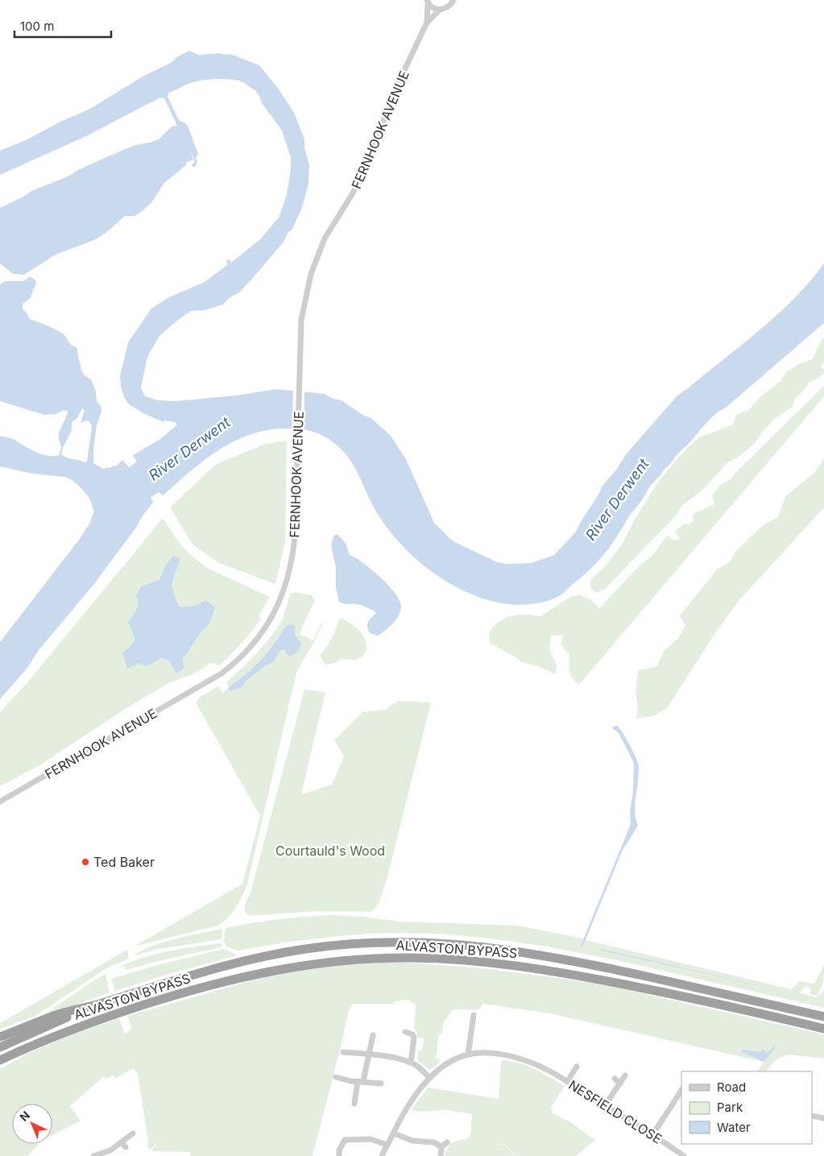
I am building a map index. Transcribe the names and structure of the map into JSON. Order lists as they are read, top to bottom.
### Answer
{
  "streets": {
    "highway": ["ALVASTON BYPASS"],
    "street": ["FERNHOOK AVENUE", "NESFIELD CLOSE"]
  },
  "water": ["River Derwent"],
  "parks": ["Courtauld's Wood"],
  "places": ["Ted Baker"],
  "legend": ["Road", "Park", "Water"],
  "scale_bar": "100 m",
  "north": "top left"
}
